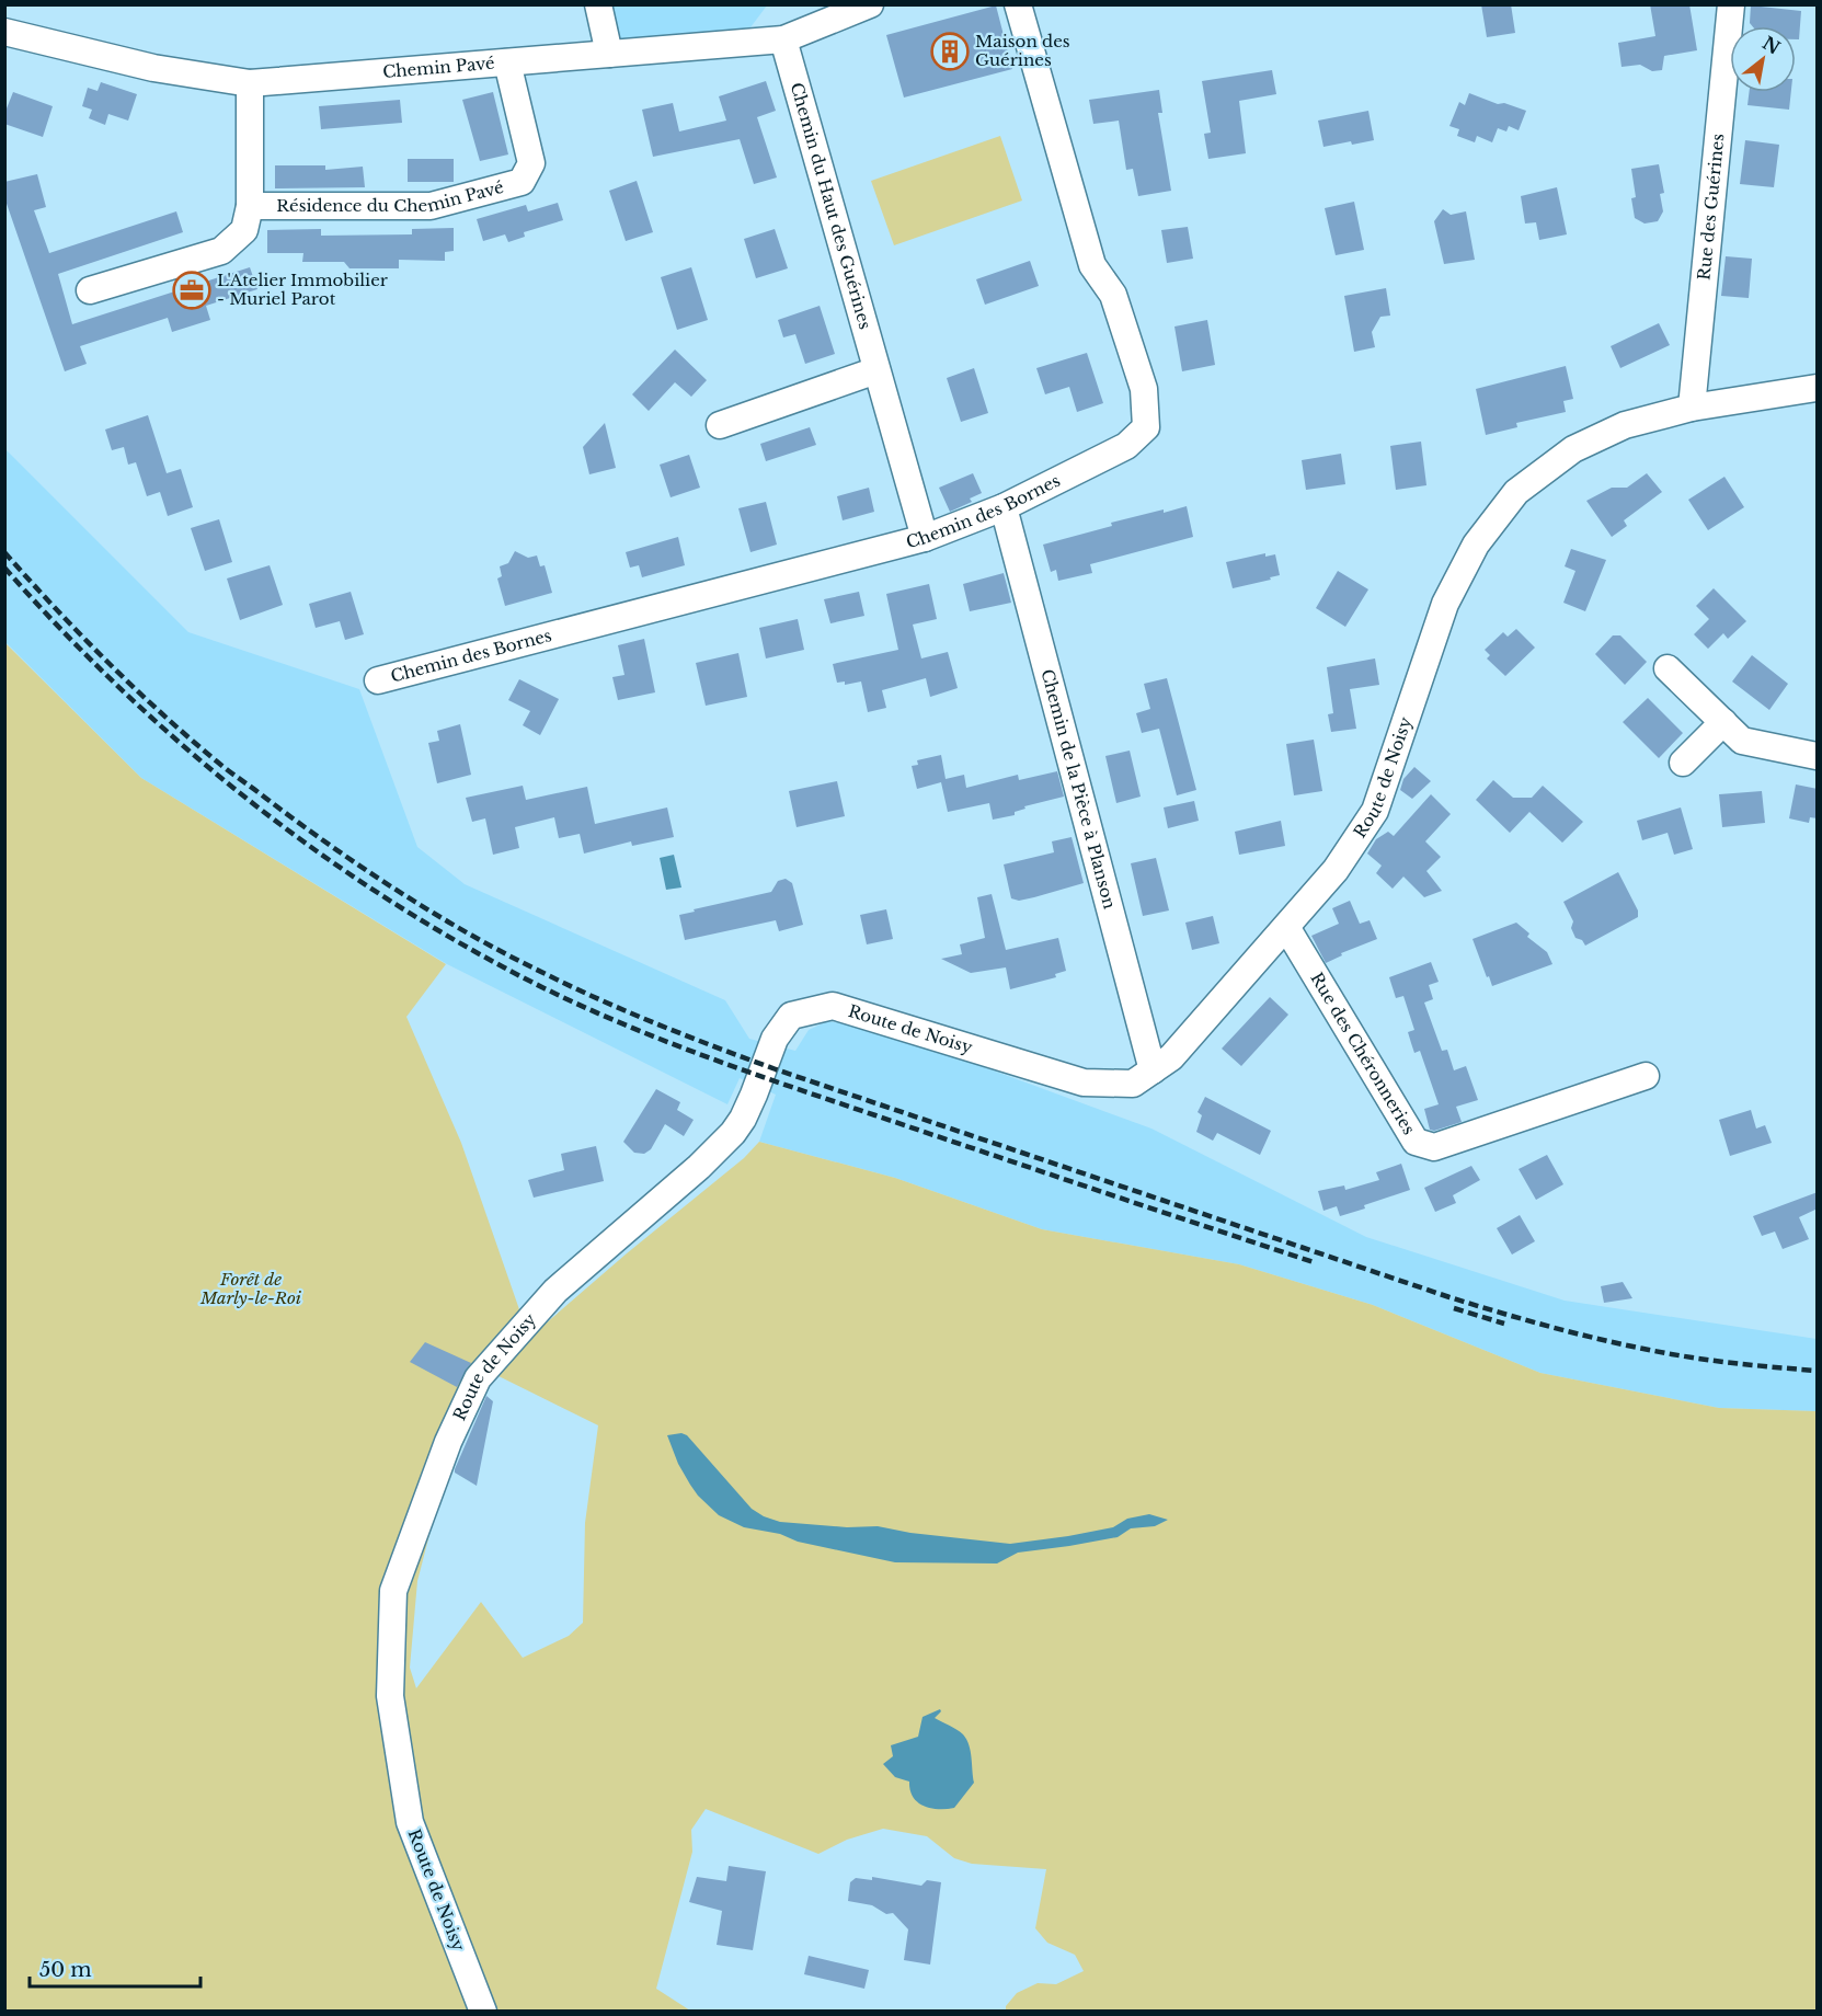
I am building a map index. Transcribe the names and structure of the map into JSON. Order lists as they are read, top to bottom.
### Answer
{
  "streets": {
    "street": [
      "Chemin Pavé",
      "Résidence du Chemin Pavé",
      "Chemin du Haut des Guérines",
      "Rue des Guérines",
      "Chemin des Bornes",
      "Route de Noisy",
      "Chemin de la Pièce à Planson",
      "Rue des Chéronneries"
    ]
  },
  "crossings": [
    ["Chemin Pavé", "Résidence du Chemin Pavé"],
    ["Chemin Pavé", "Chemin du Haut des Guérines"],
    ["Chemin du Haut des Guérines", "Chemin des Bornes"],
    ["Rue des Guérines", "Route de Noisy"],
    ["Chemin des Bornes", "Chemin de la Pièce à Planson"],
    ["Route de Noisy", "Chemin de la Pièce à Planson"],
    ["Route de Noisy", "Rue des Chéronneries"]
  ],
  "parks": ["Forêt de Marly-le-Roi"],
  "places": {
    "building": ["Maison des Guérines"],
    "office": ["L'Atelier Immobilier - Muriel Parot"]
  },
  "scale_bar": "50 m",
  "north": "top right"
}
